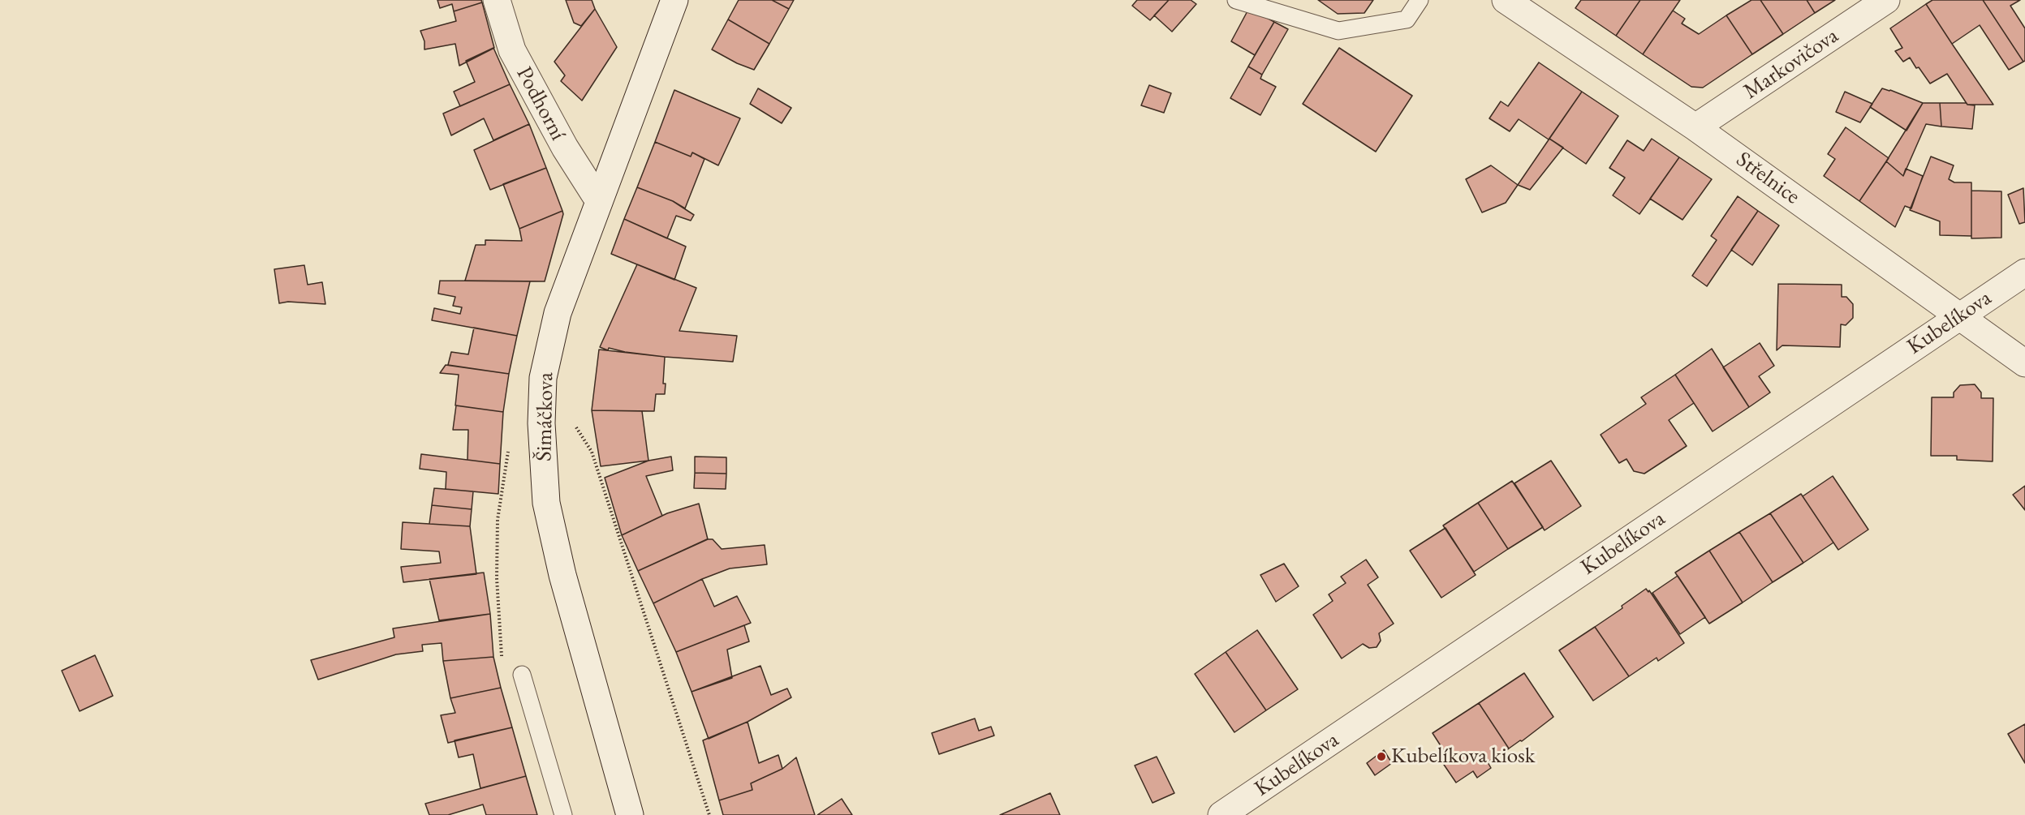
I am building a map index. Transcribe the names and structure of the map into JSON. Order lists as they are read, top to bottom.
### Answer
{
  "streets": {
    "street": [
      "Markovičova",
      "Podhorní",
      "Střelnice",
      "Kubelíkova",
      "Šimáčkova"
    ]
  },
  "crossings": [
    ["Markovičova", "Střelnice"],
    ["Podhorní", "Šimáčkova"],
    ["Střelnice", "Kubelíkova"]
  ],
  "places": ["Kubelíkova kiosk"]
}
